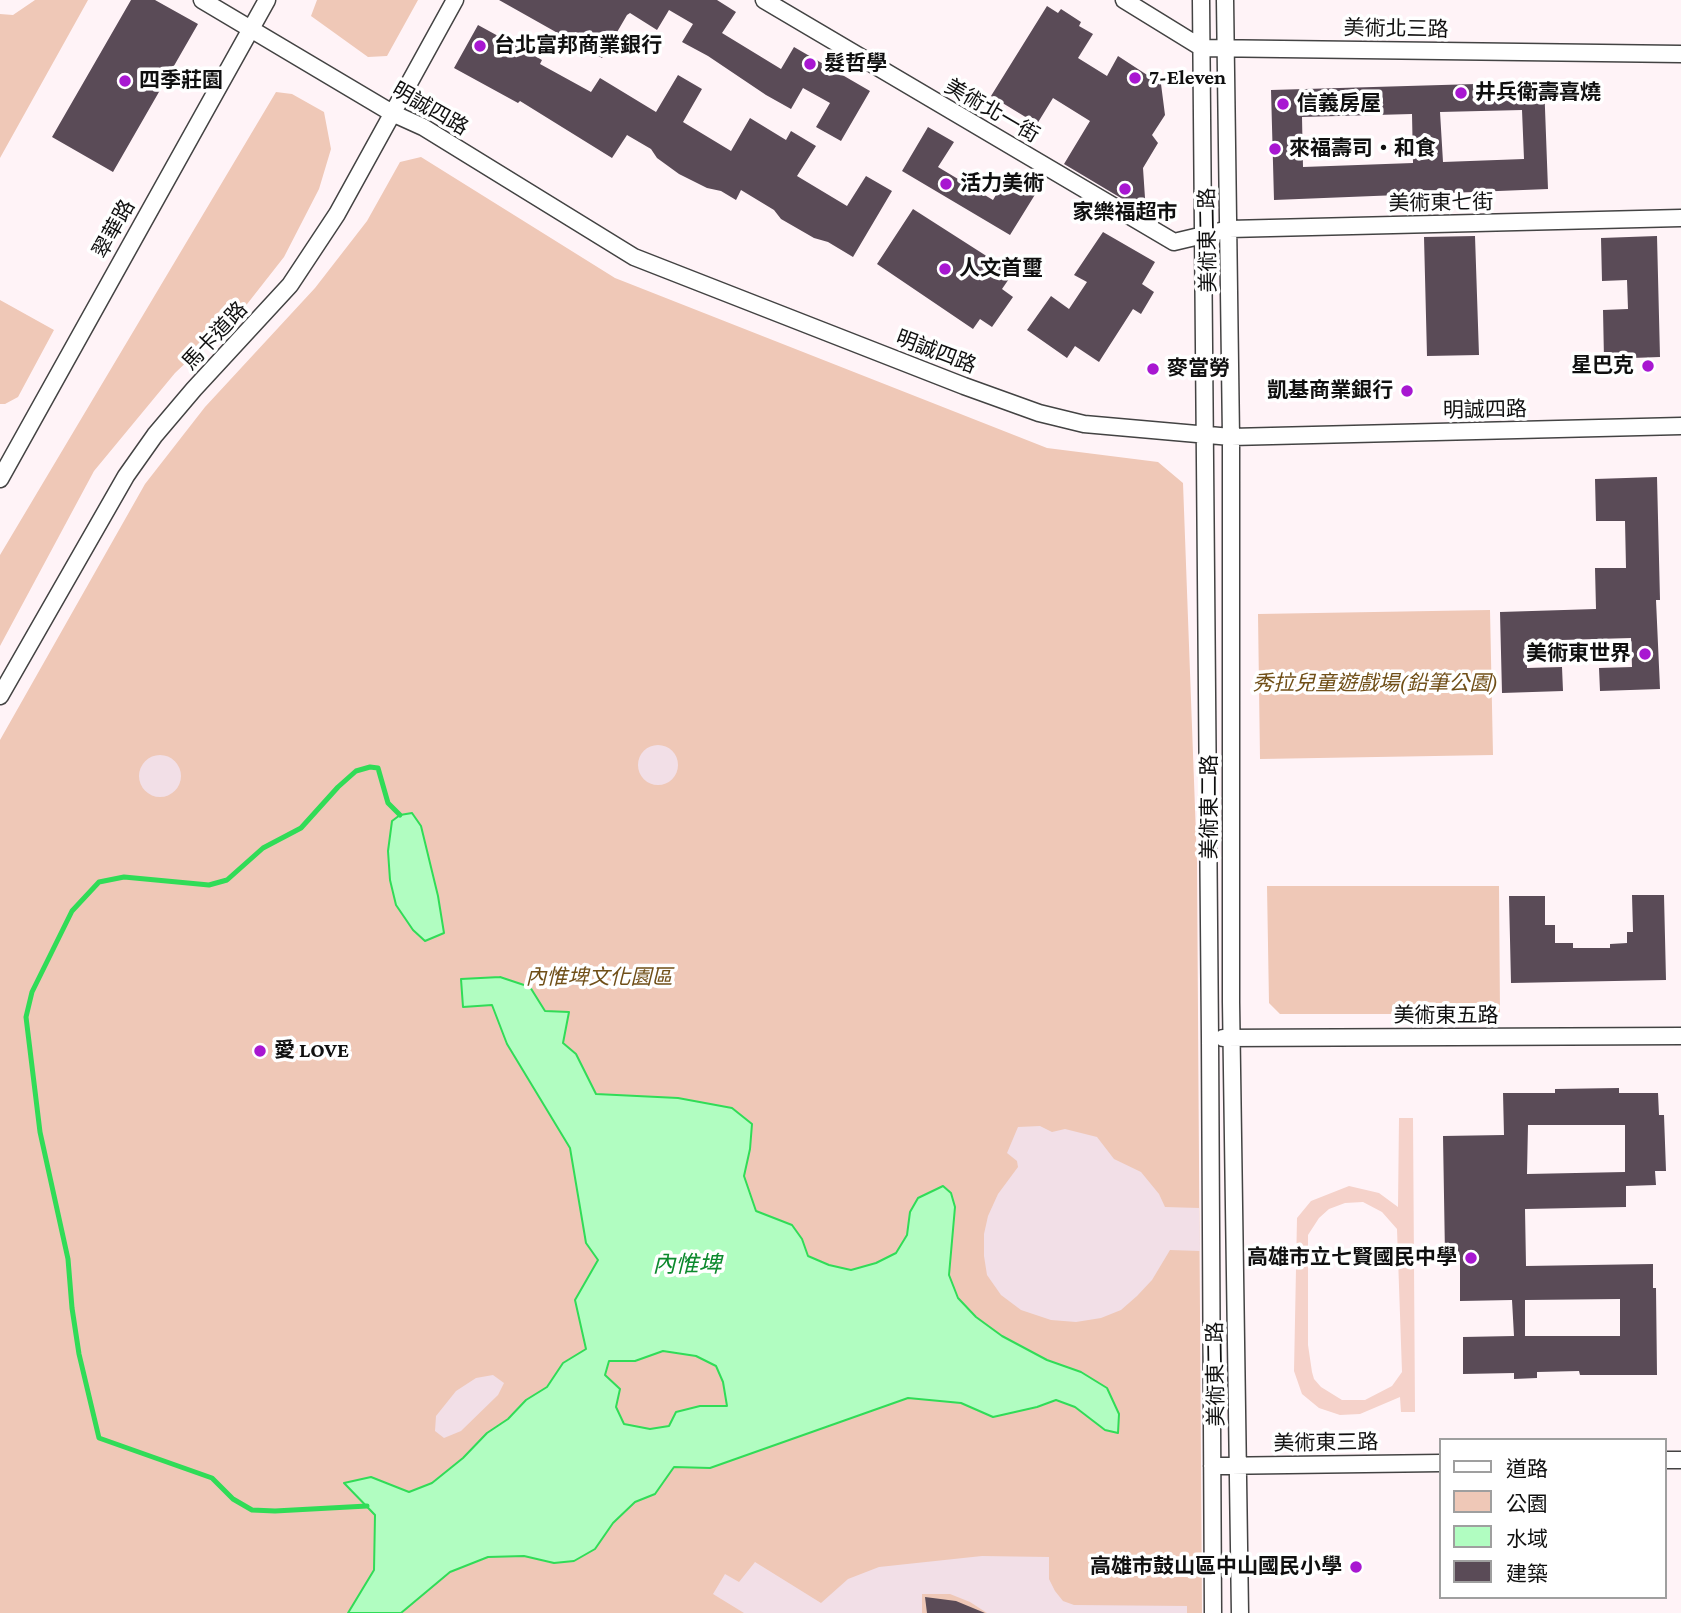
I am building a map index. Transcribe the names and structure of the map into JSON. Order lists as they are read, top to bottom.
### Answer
{
  "streets": {
    "street": [
      "美術北三路",
      "明誠四路",
      "美術北一街",
      "美術東七街",
      "翠華路",
      "美術東二路",
      "馬卡道路",
      "美術東五路",
      "美術東三路"
    ]
  },
  "crossings": [
    ["美術北三路", "美術東二路"],
    ["明誠四路", "翠華路"],
    ["明誠四路", "美術東二路"],
    ["明誠四路", "馬卡道路"],
    ["美術北一街", "美術東七街"],
    ["美術北一街", "美術東二路"],
    ["美術東七街", "美術東二路"],
    ["美術東二路", "美術東五路"],
    ["美術東二路", "美術東三路"]
  ],
  "water": ["內惟埤"],
  "parks": ["秀拉兒童遊戲場(鉛筆公園)", "內惟埤文化園區"],
  "places": [
    "台北富邦商業銀行",
    "髮哲學",
    "7-Eleven",
    "四季莊園",
    "井兵衛壽喜燒",
    "信義房屋",
    "來福壽司‧和食",
    "活力美術",
    "家樂福超市",
    "人文首璽",
    "星巴克",
    "麥當勞",
    "凱基商業銀行",
    "美術東世界",
    "愛 LOVE",
    "高雄市立七賢國民中學",
    "高雄市鼓山區中山國民小學"
  ],
  "legend": [
    "道路",
    "公園",
    "水域",
    "建築"
  ]
}
